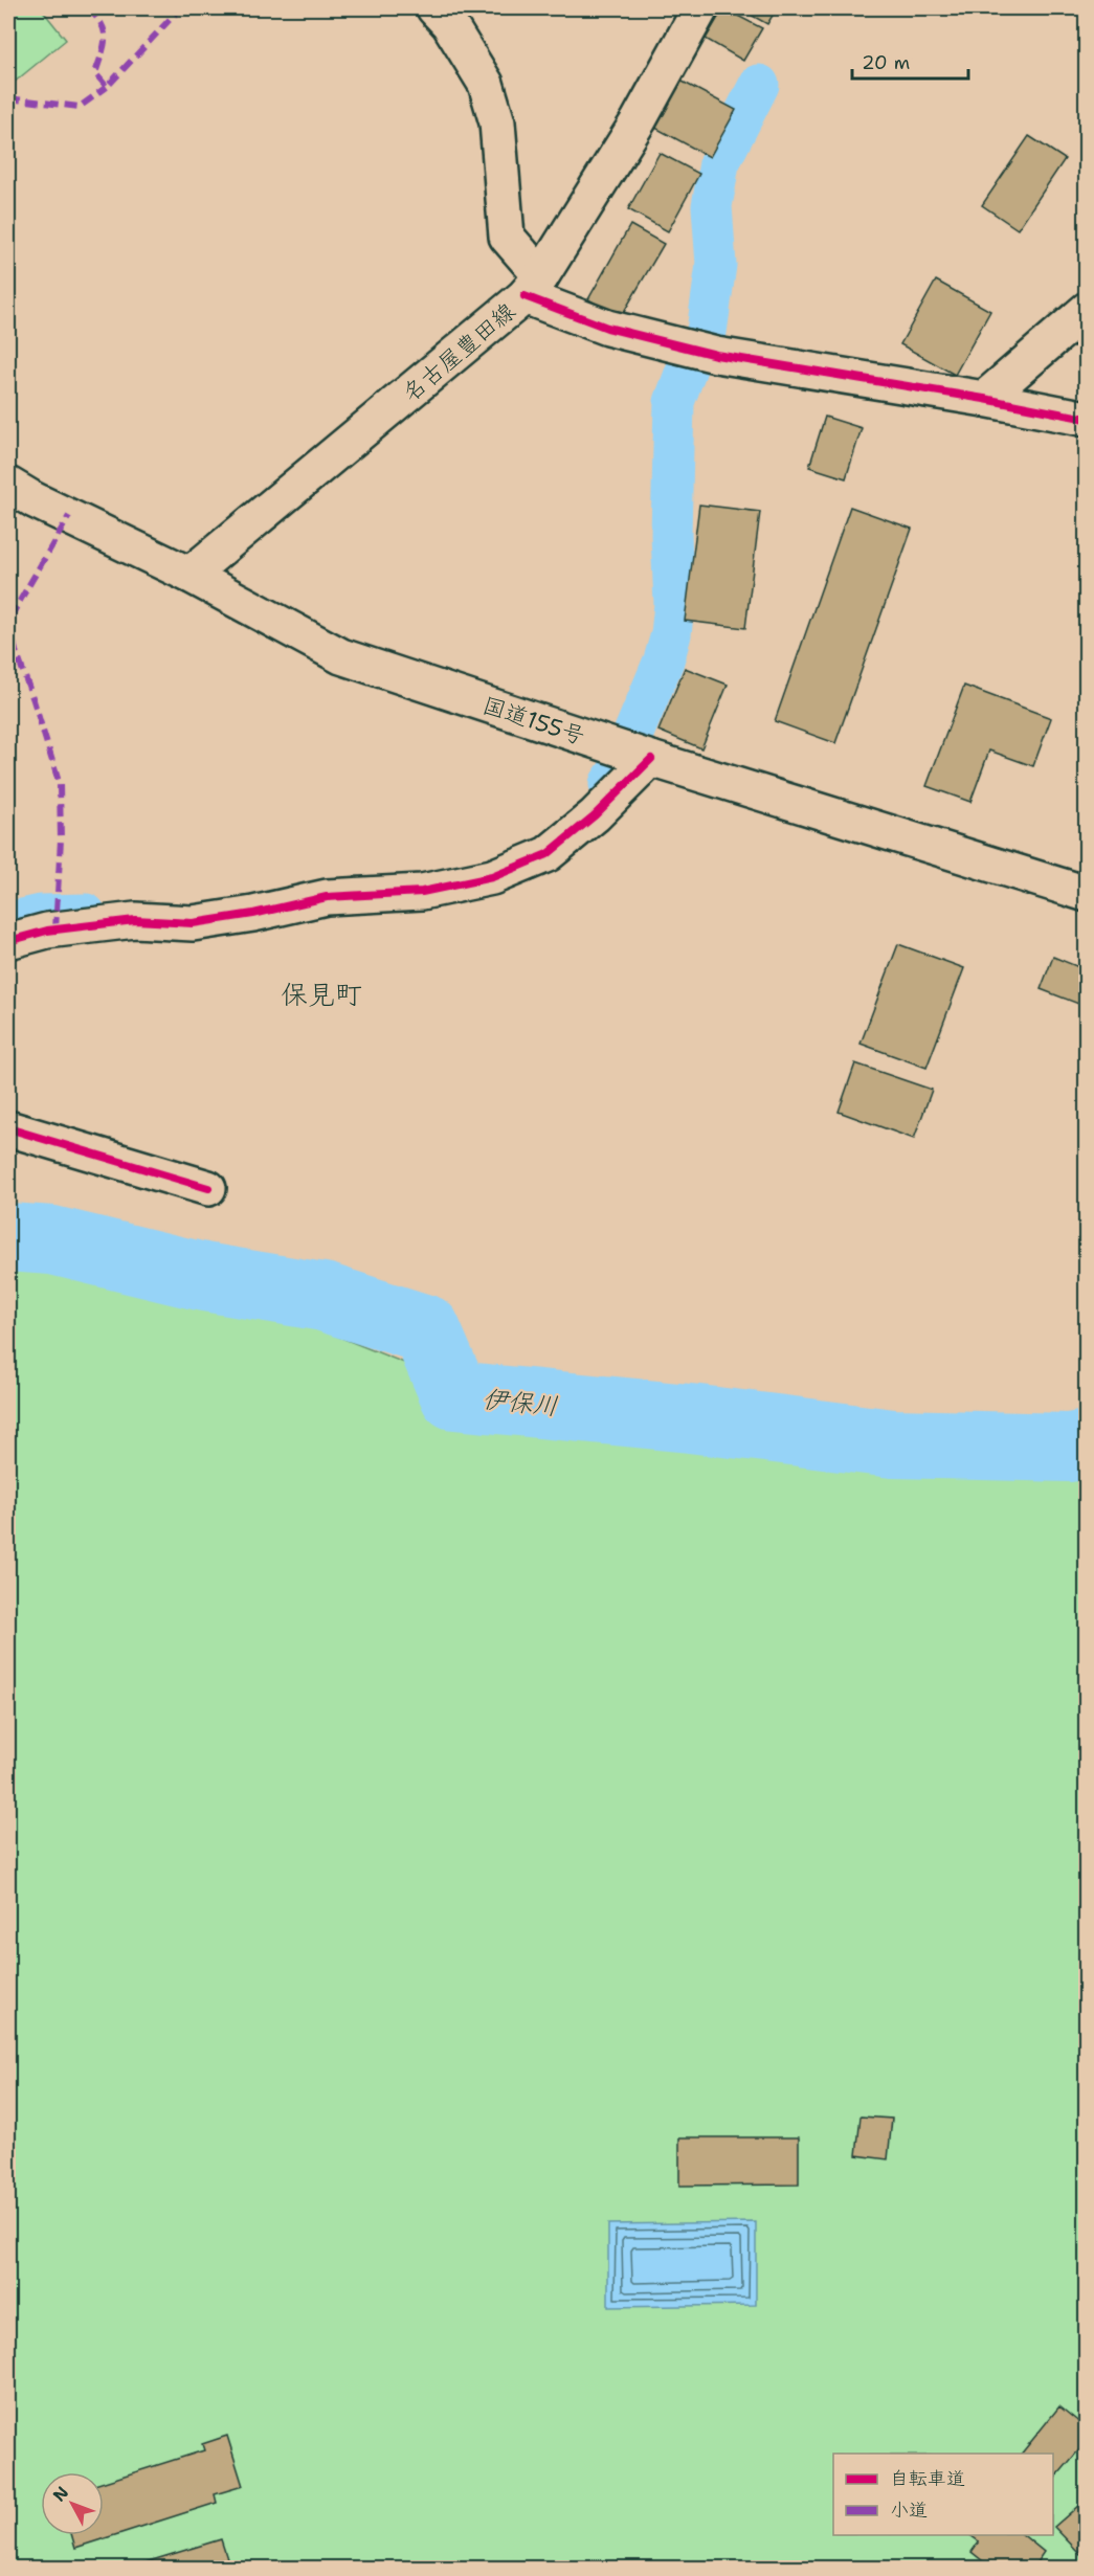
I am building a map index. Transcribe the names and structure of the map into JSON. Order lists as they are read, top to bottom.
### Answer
{
  "streets": {
    "main road": ["名古屋豊田線", "国道155号"]
  },
  "crossings": [
    ["名古屋豊田線", "国道155号"]
  ],
  "districts": ["保見町"],
  "water": ["伊保川"],
  "legend": ["自転車道", "小道"],
  "scale_bar": "20 m",
  "north": "top left"
}
